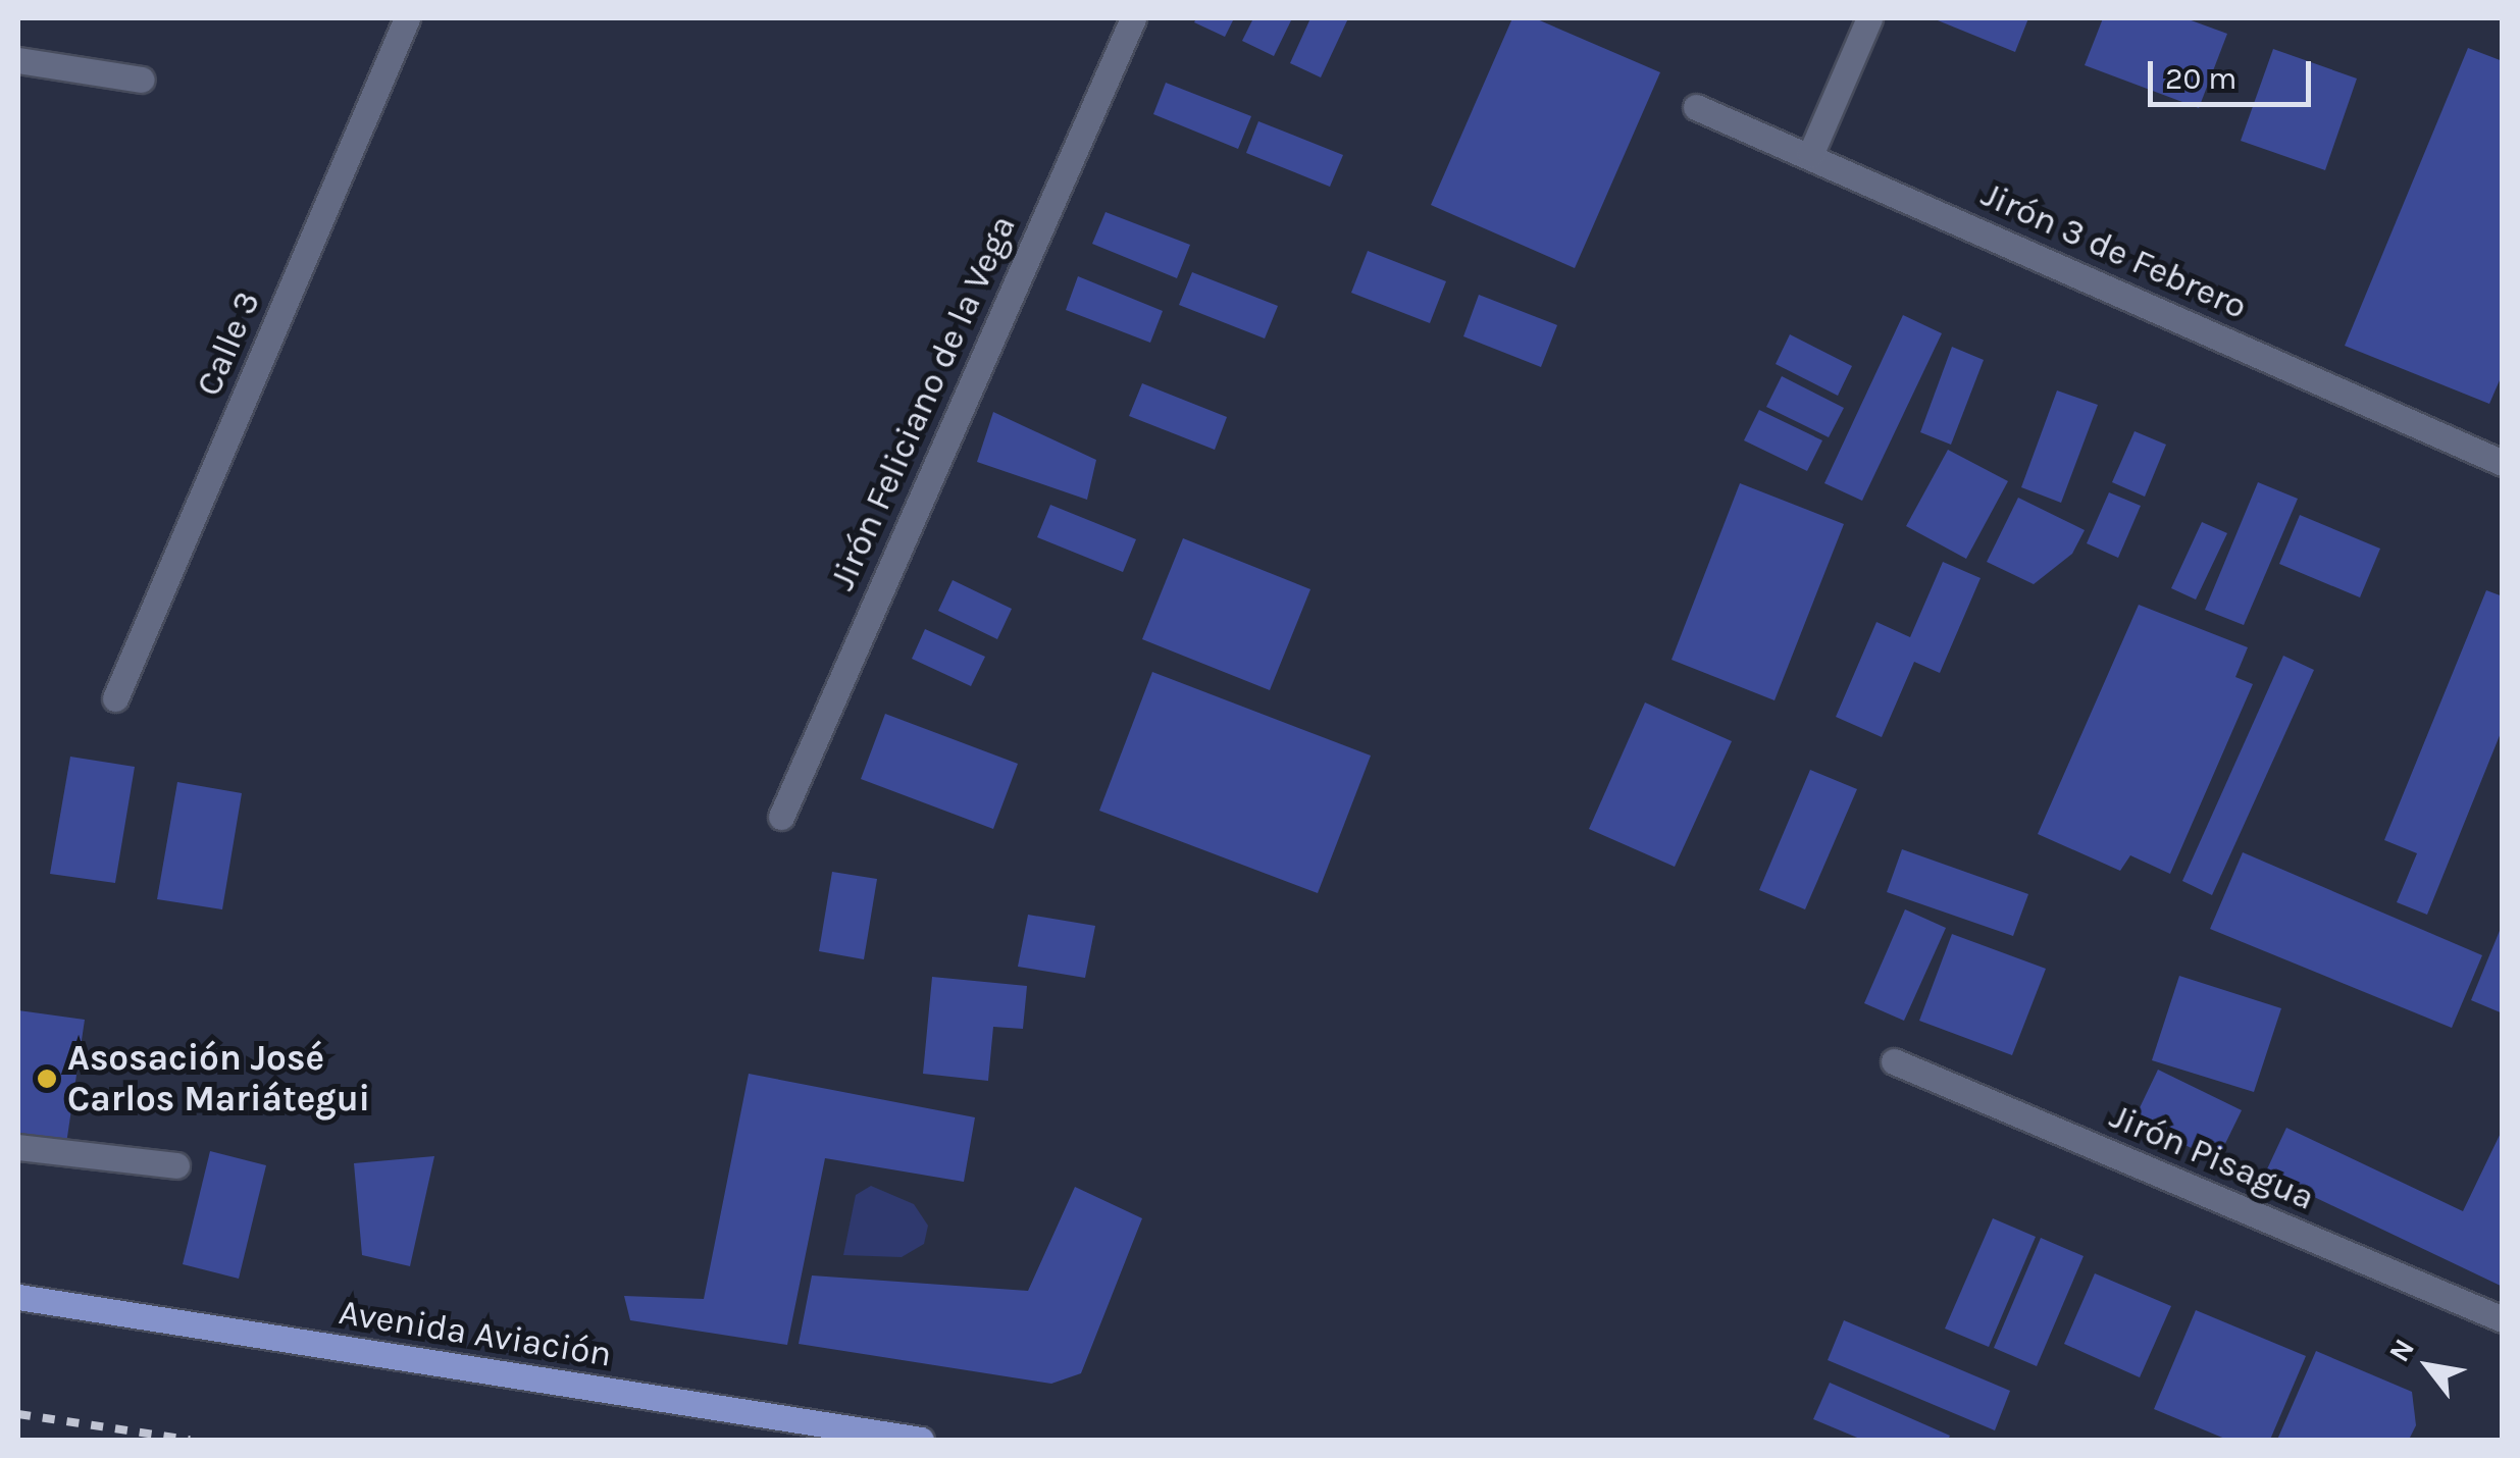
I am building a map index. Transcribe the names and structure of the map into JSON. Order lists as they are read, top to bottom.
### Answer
{
  "streets": {
    "main road": ["Avenida Aviación"],
    "street": [
      "Jirón 3 de Febrero",
      "Calle 3",
      "Jirón Feliciano de la Vega",
      "Jirón Pisagua"
    ]
  },
  "places": ["Asosación José Carlos Mariátegui"],
  "scale_bar": "20 m",
  "north": "top left"
}
